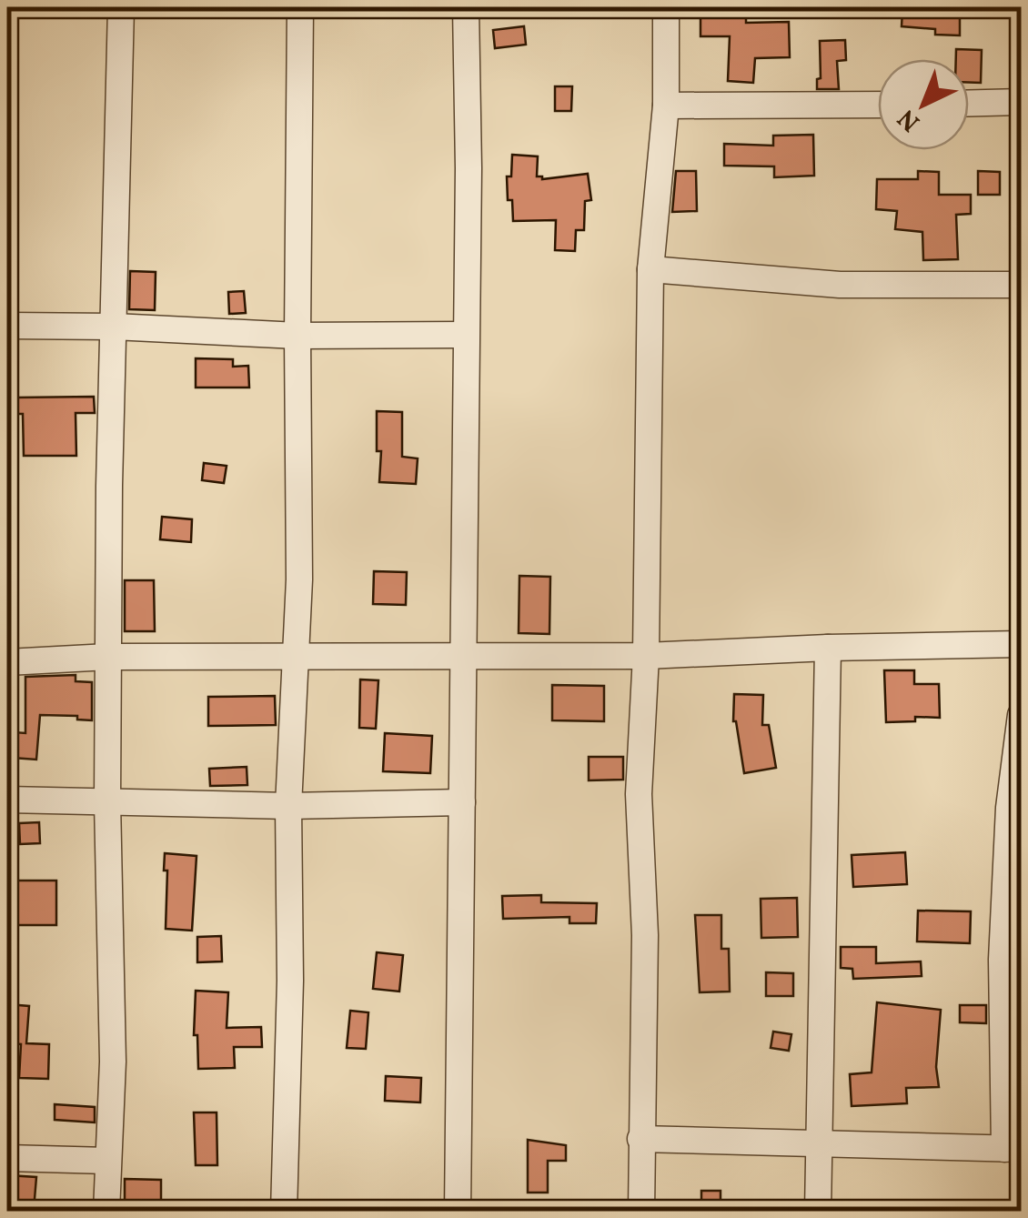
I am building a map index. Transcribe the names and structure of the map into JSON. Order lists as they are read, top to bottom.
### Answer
{
  "north": "bottom left"
}
